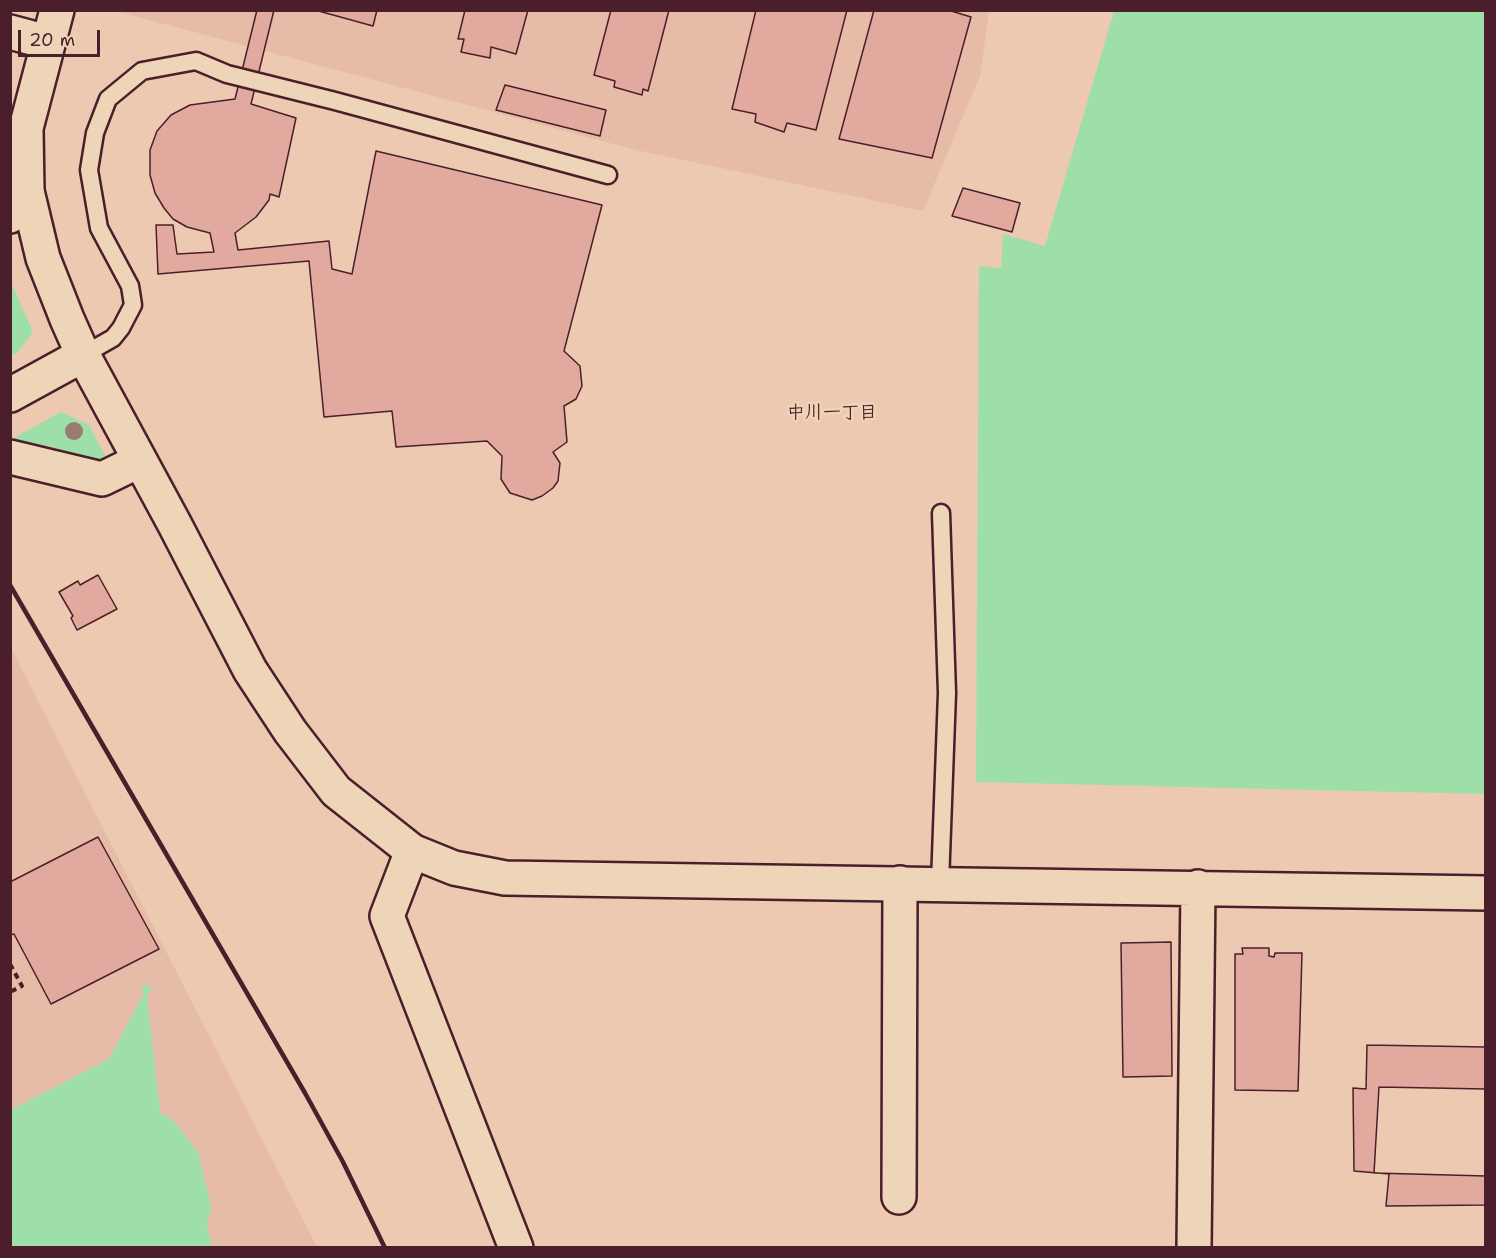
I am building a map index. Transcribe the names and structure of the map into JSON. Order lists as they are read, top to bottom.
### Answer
{
  "districts": ["中川一丁目"],
  "scale_bar": "20 m"
}
